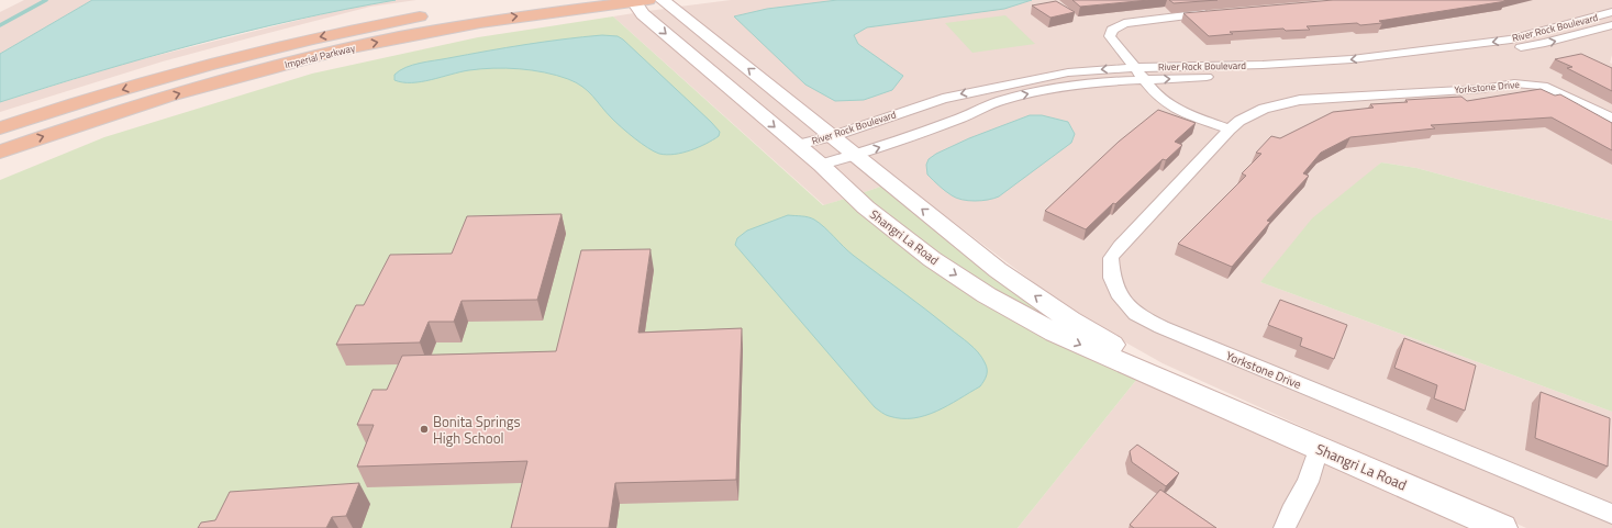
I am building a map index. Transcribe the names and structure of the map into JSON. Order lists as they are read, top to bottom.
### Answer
{
  "streets": {
    "main road": ["Imperial Parkway"],
    "street": ["River Rock Boulevard", "Yorkstone Drive", "Shangri La Road"]
  },
  "crossings": [
    ["River Rock Boulevard", "Shangri La Road"],
    ["Imperial Parkway", "Shangri La Road"]
  ],
  "places": ["Bonita Springs High School"]
}
